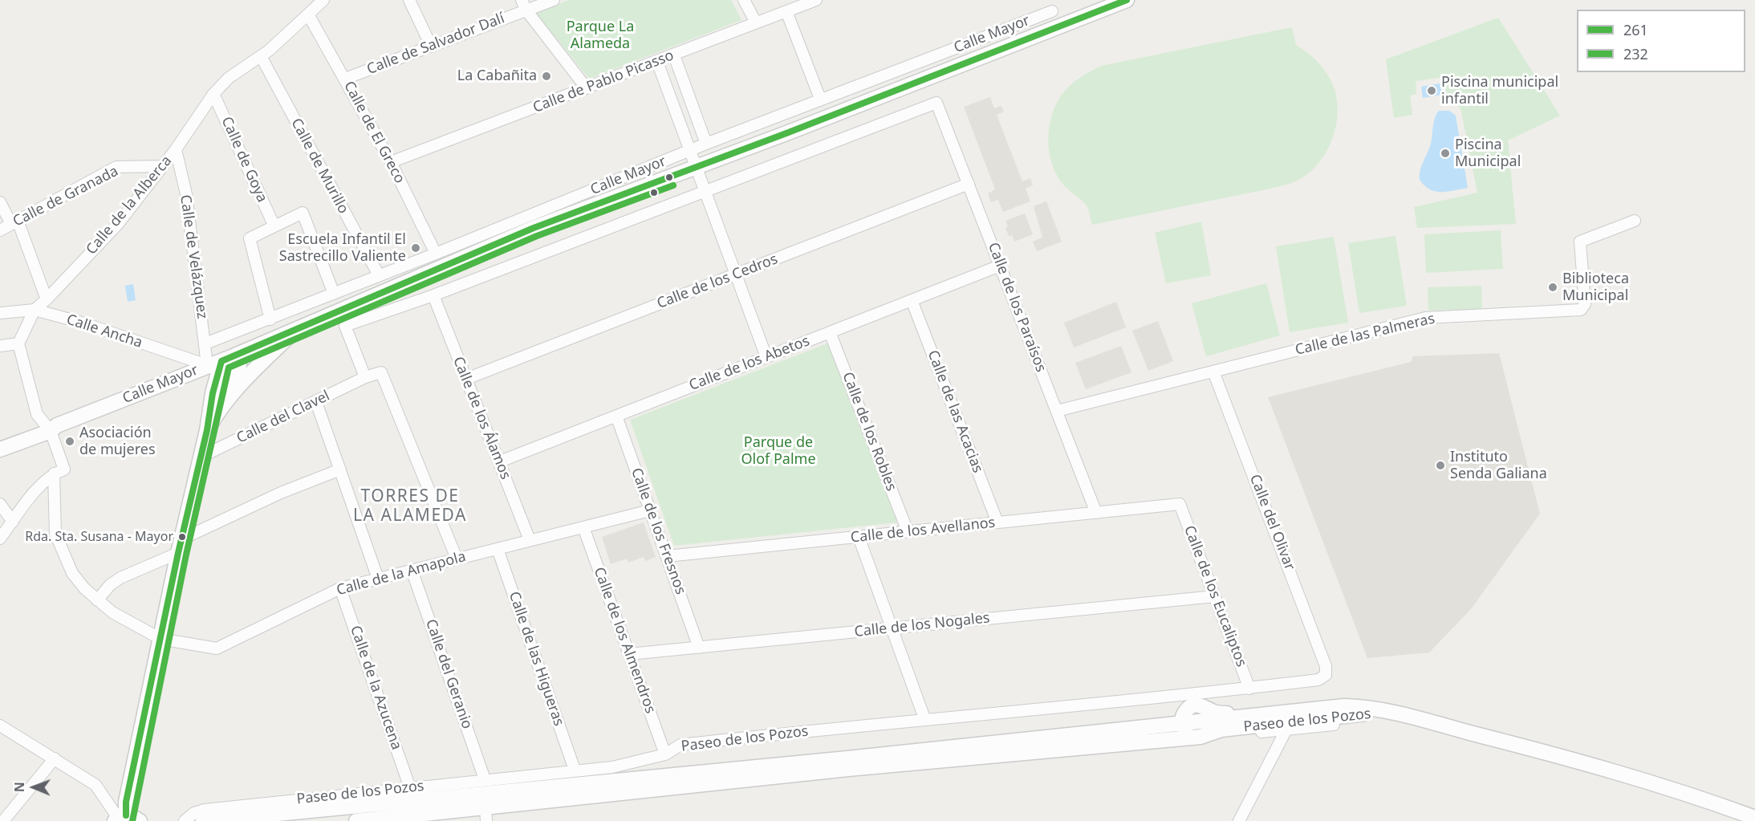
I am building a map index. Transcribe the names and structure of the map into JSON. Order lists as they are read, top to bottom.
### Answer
{
  "streets": {
    "street": [
      "Calle Mayor",
      "Calle de Salvador Dalí",
      "Calle de Pablo Picasso",
      "Calle de El Greco",
      "Calle de Goya",
      "Calle de Murillo",
      "Calle de Granada",
      "Calle de la Alberca",
      "Calle de Velázquez",
      "Calle de los Cedros",
      "Calle de los Paraísos",
      "Calle Ancha",
      "Calle de las Palmeras",
      "Calle de los Abetos",
      "Calle de las Acacias",
      "Calle del Clavel",
      "Calle de los Álamos",
      "Calle de los Robles",
      "Calle del Olivar",
      "Calle de los Avellanos",
      "Calle de los Fresnos",
      "Calle de la Amapola",
      "Calle de los Eucaliptos",
      "Calle de los Nogales",
      "Calle de los Almendros",
      "Calle de las Higueras",
      "Calle del Geranio",
      "Calle de la Azucena",
      "Paseo de los Pozos"
    ]
  },
  "crossings": [
    ["Calle Mayor", "Calle de El Greco"],
    ["Calle Mayor", "Calle de Murillo"],
    ["Calle Mayor", "Calle de Velázquez"],
    ["Calle Mayor", "Calle Ancha"],
    ["Calle de Salvador Dalí", "Calle de El Greco"],
    ["Calle de Pablo Picasso", "Calle de El Greco"],
    ["Calle de El Greco", "Calle de la Alberca"],
    ["Calle de Goya", "Calle de la Alberca"],
    ["Calle de Murillo", "Calle de la Alberca"],
    ["Calle de Granada", "Calle de la Alberca"],
    ["Calle de la Alberca", "Calle de Velázquez"],
    ["Calle de la Alberca", "Calle Ancha"],
    ["Calle de Velázquez", "Calle Ancha"],
    ["Calle de los Cedros", "Calle de los Paraísos"],
    ["Calle de los Cedros", "Calle de los Álamos"],
    ["Calle de los Paraísos", "Calle de las Palmeras"],
    ["Calle de los Paraísos", "Calle de los Abetos"],
    ["Calle de los Paraísos", "Calle de los Avellanos"],
    ["Calle de las Palmeras", "Calle del Olivar"],
    ["Calle de los Abetos", "Calle de las Acacias"],
    ["Calle de los Abetos", "Calle de los Álamos"],
    ["Calle de los Abetos", "Calle de los Robles"],
    ["Calle de los Abetos", "Calle de los Fresnos"],
    ["Calle de las Acacias", "Calle de los Avellanos"],
    ["Calle de los Álamos", "Calle de la Amapola"],
    ["Calle de los Robles", "Calle de los Avellanos"],
    ["Calle del Olivar", "Paseo de los Pozos"],
    ["Calle de los Avellanos", "Calle de los Fresnos"],
    ["Calle de los Avellanos", "Calle de los Eucaliptos"],
    ["Calle de los Fresnos", "Calle de la Amapola"],
    ["Calle de los Fresnos", "Calle de los Nogales"],
    ["Calle de la Amapola", "Calle de los Almendros"],
    ["Calle de la Amapola", "Calle de las Higueras"],
    ["Calle de la Amapola", "Calle del Geranio"],
    ["Calle de la Amapola", "Calle de la Azucena"],
    ["Calle de los Eucaliptos", "Calle de los Nogales"],
    ["Calle de los Eucaliptos", "Paseo de los Pozos"],
    ["Calle de los Nogales", "Calle de los Almendros"],
    ["Calle de los Almendros", "Paseo de los Pozos"],
    ["Calle de las Higueras", "Paseo de los Pozos"],
    ["Calle del Geranio", "Paseo de los Pozos"],
    ["Calle de la Azucena", "Paseo de los Pozos"]
  ],
  "districts": ["TORRES DE LA ALAMEDA"],
  "parks": ["Parque La Alameda", "Parque de Olof Palme"],
  "places": [
    "La Cabañita",
    "Piscina municipal infantil",
    "Piscina Municipal",
    "Escuela Infantil El Sastrecillo Valiente",
    "Biblioteca Municipal",
    "Asociación de mujeres",
    "Instituto Senda Galiana",
    "Rda. Sta. Susana - Mayor"
  ],
  "lines": ["transit line 261", "transit line 232"],
  "legend": ["261", "232"],
  "north": "left"
}
